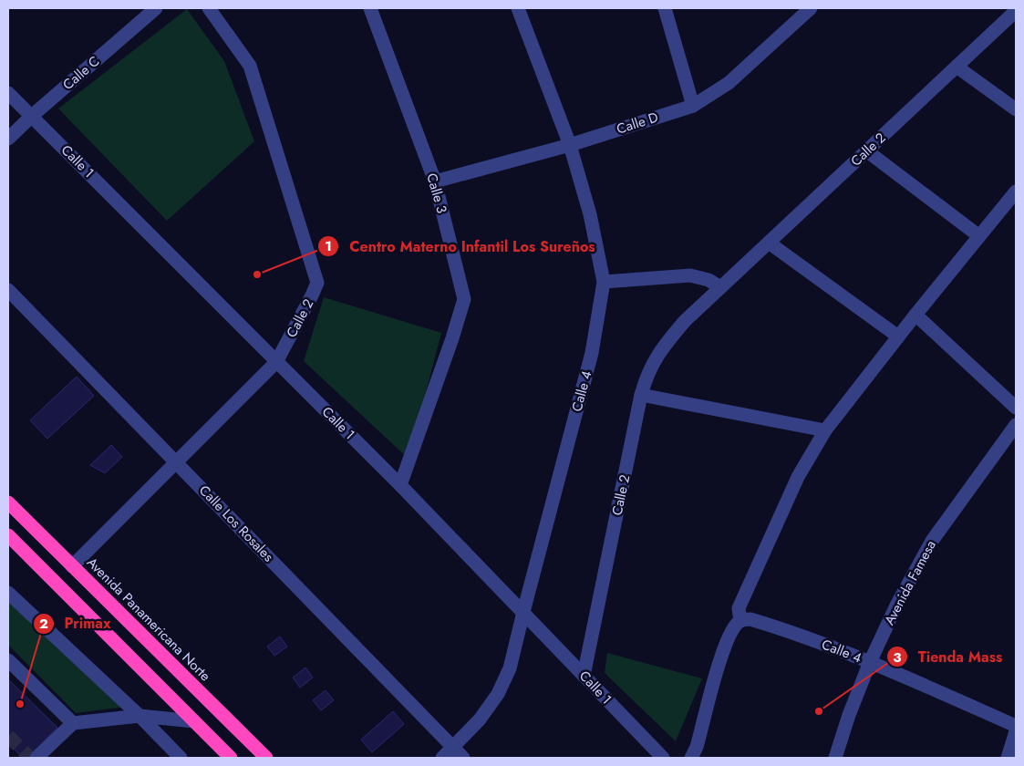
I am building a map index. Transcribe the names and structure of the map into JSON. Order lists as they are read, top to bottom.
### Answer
{
  "streets": {
    "highway": ["Avenida Panamericana Norte"],
    "street": [
      "Calle C",
      "Calle D",
      "Calle 2",
      "Calle 1",
      "Calle 3",
      "Calle 4",
      "Calle Los Rosales",
      "Avenida Famesa"
    ]
  },
  "crossings": [
    ["Calle C", "Calle 1"],
    ["Calle D", "Calle 3"],
    ["Calle D", "Calle 4"],
    ["Calle 2", "Calle 1"],
    ["Calle 2", "Calle Los Rosales"],
    ["Calle 2", "Avenida Panamericana Norte"],
    ["Calle 1", "Calle 3"],
    ["Calle 1", "Calle 4"],
    ["Calle 4", "Calle Los Rosales"],
    ["Calle 4", "Avenida Famesa"]
  ],
  "places": ["Centro Materno Infantil Los Sureños", "Primax", "Tienda Mass"]
}
